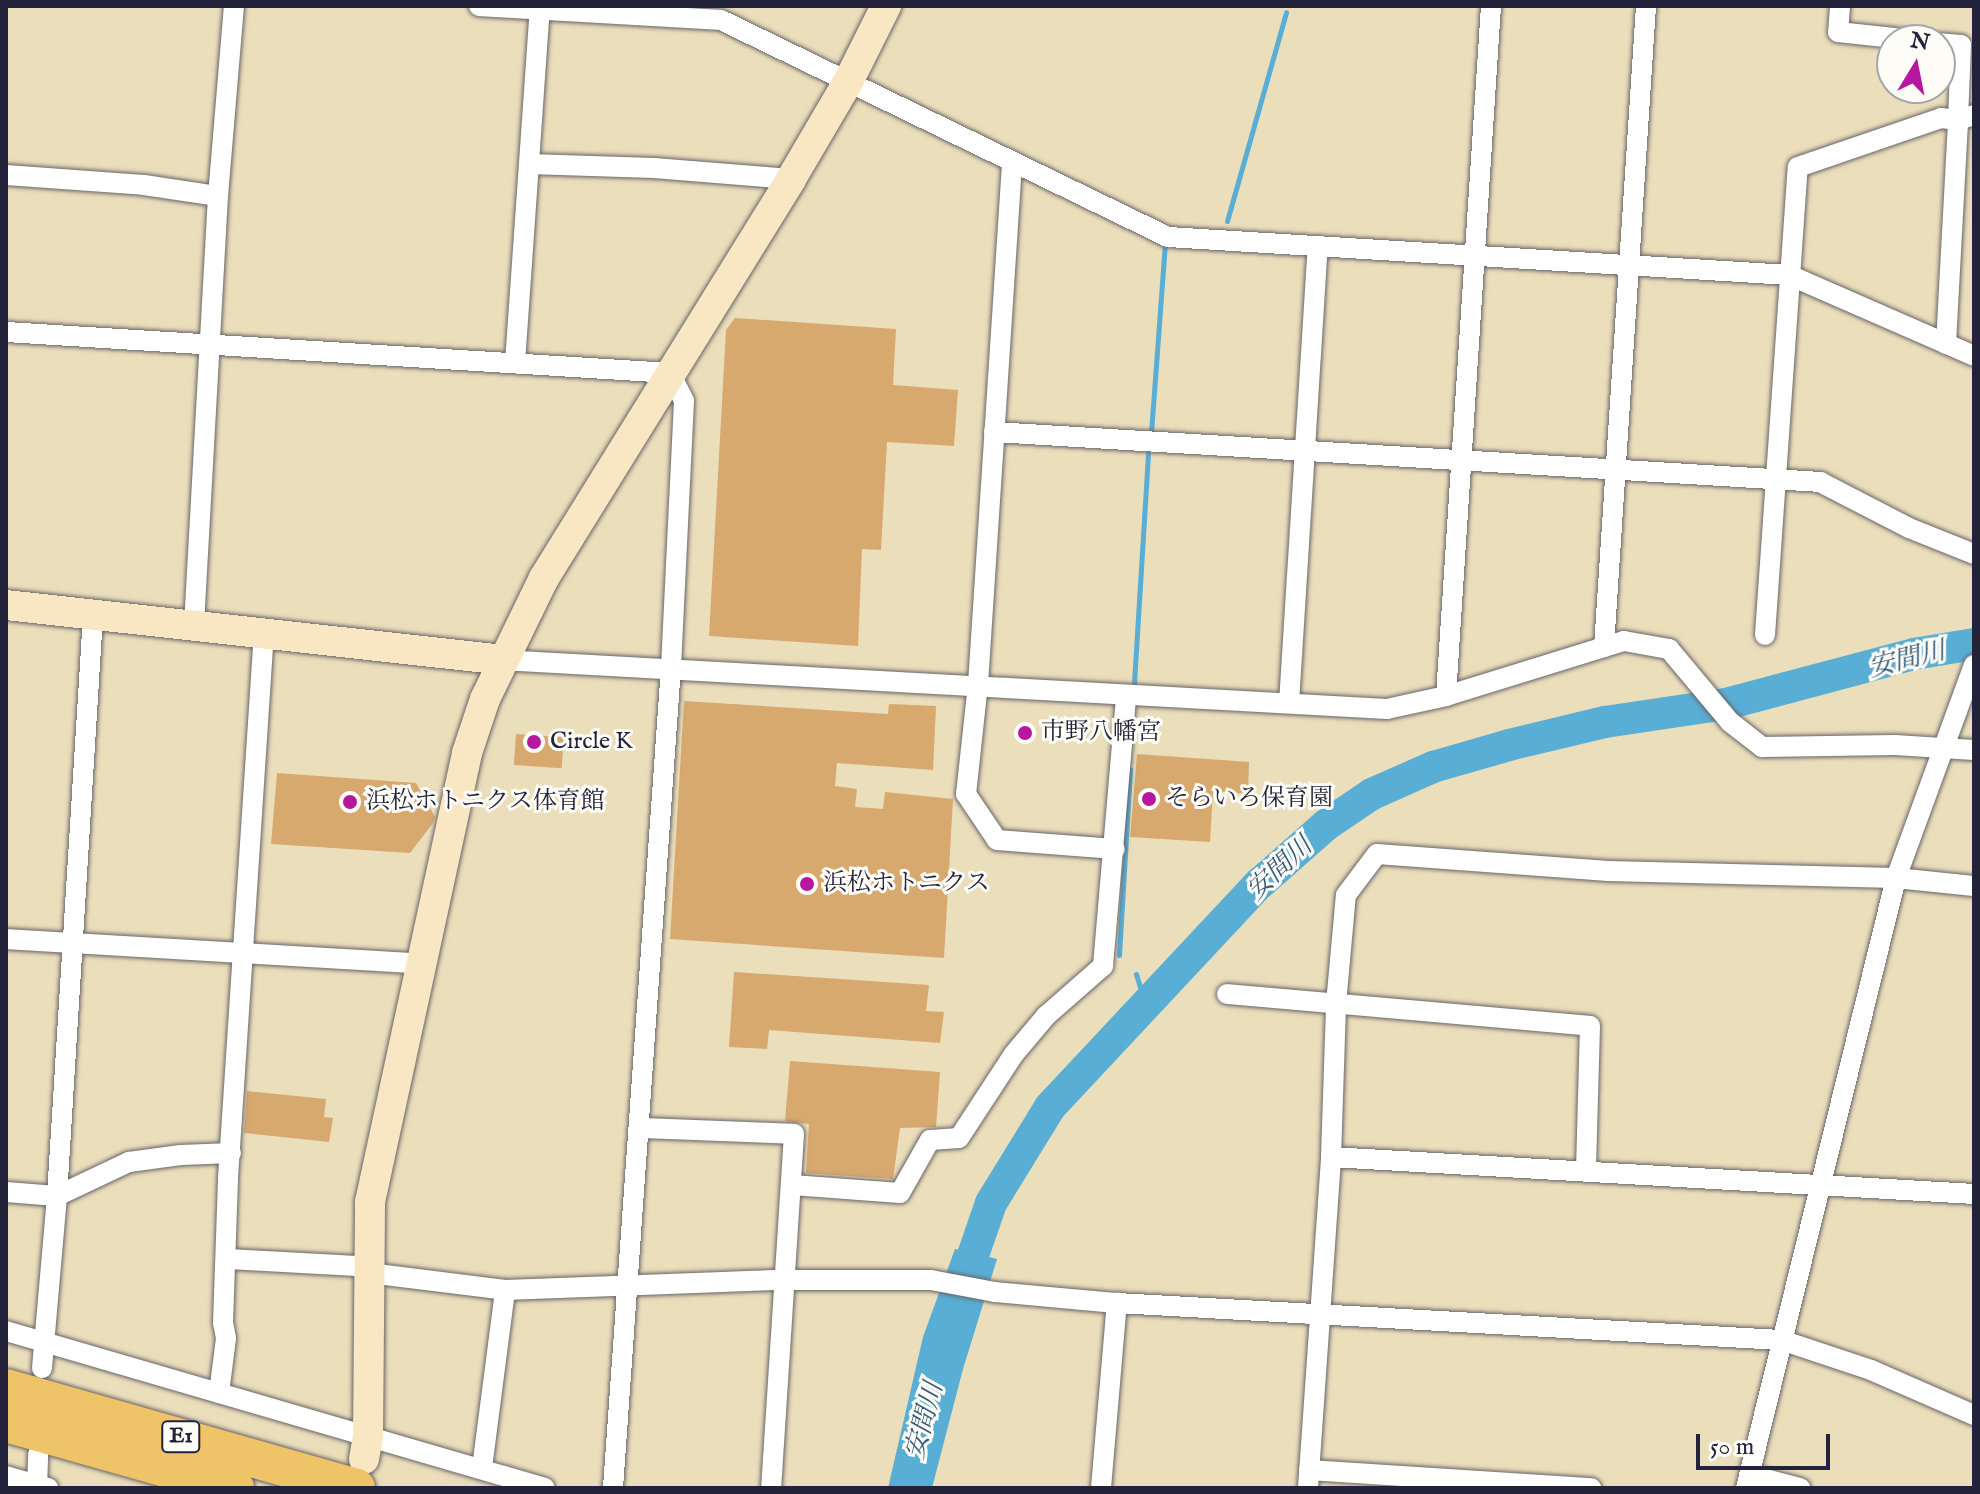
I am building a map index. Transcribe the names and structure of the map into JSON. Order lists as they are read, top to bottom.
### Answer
{
  "streets": {
    "highway": ["E1"]
  },
  "water": ["安間川"],
  "places": [
    "市野八幡宮",
    "Circle K",
    "そらいろ保育園",
    "浜松ホトニクス体育館",
    "浜松ホトニクス"
  ],
  "scale_bar": "50 m",
  "north": "top"
}
